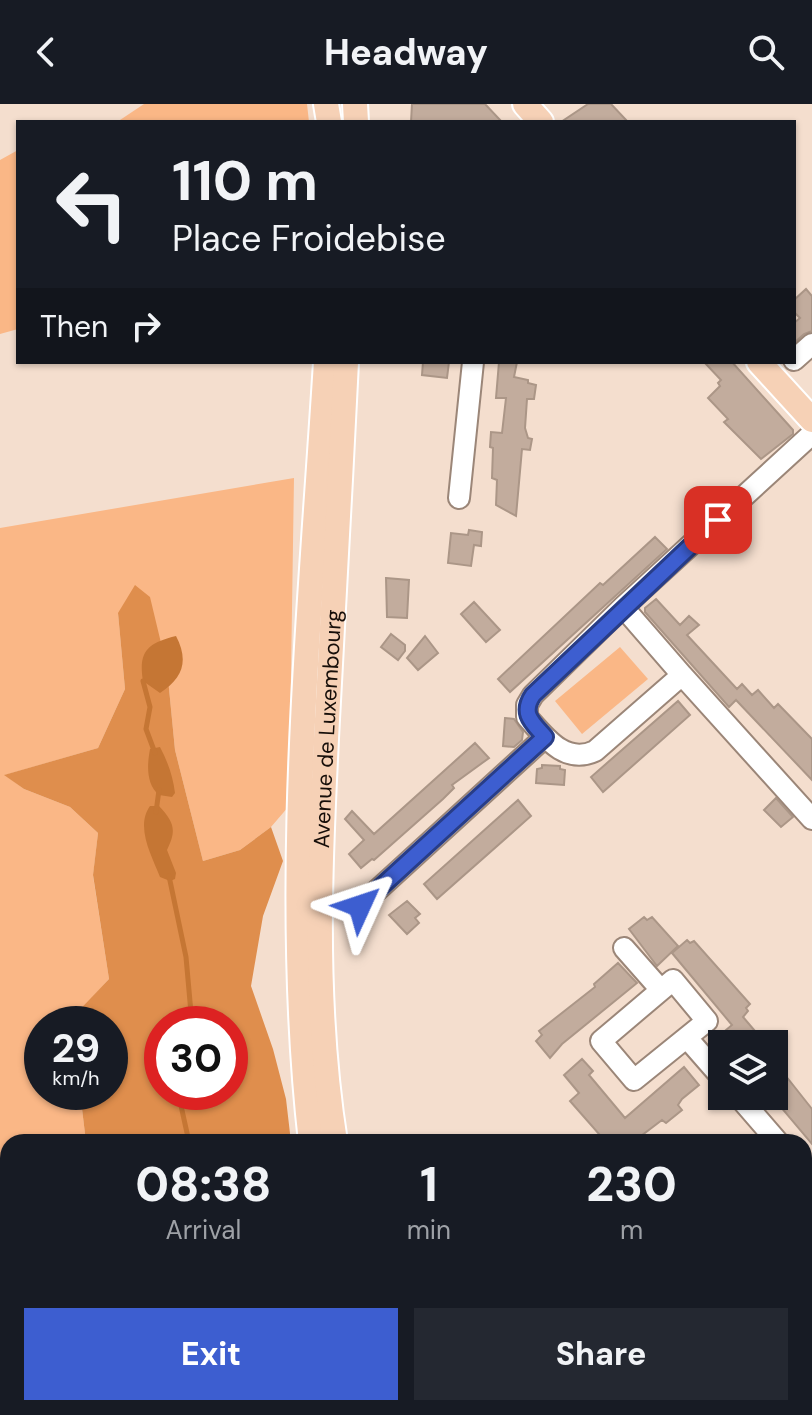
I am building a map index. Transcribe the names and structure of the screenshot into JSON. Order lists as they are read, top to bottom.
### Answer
{
  "streets": {
    "main road": ["Avenue de Luxembourg"]
  },
  "page": {
    "header": "Headway",
    "turn": ["110 m", "Place Froidebise"],
    "then": "Then",
    "speed": "29 km/h",
    "limit": "30",
    "eta": [
      "08:38",
      "Arrival",
      "1",
      "min",
      "230",
      "m"
    ],
    "buttons": ["Exit", "Share"]
  }
}
